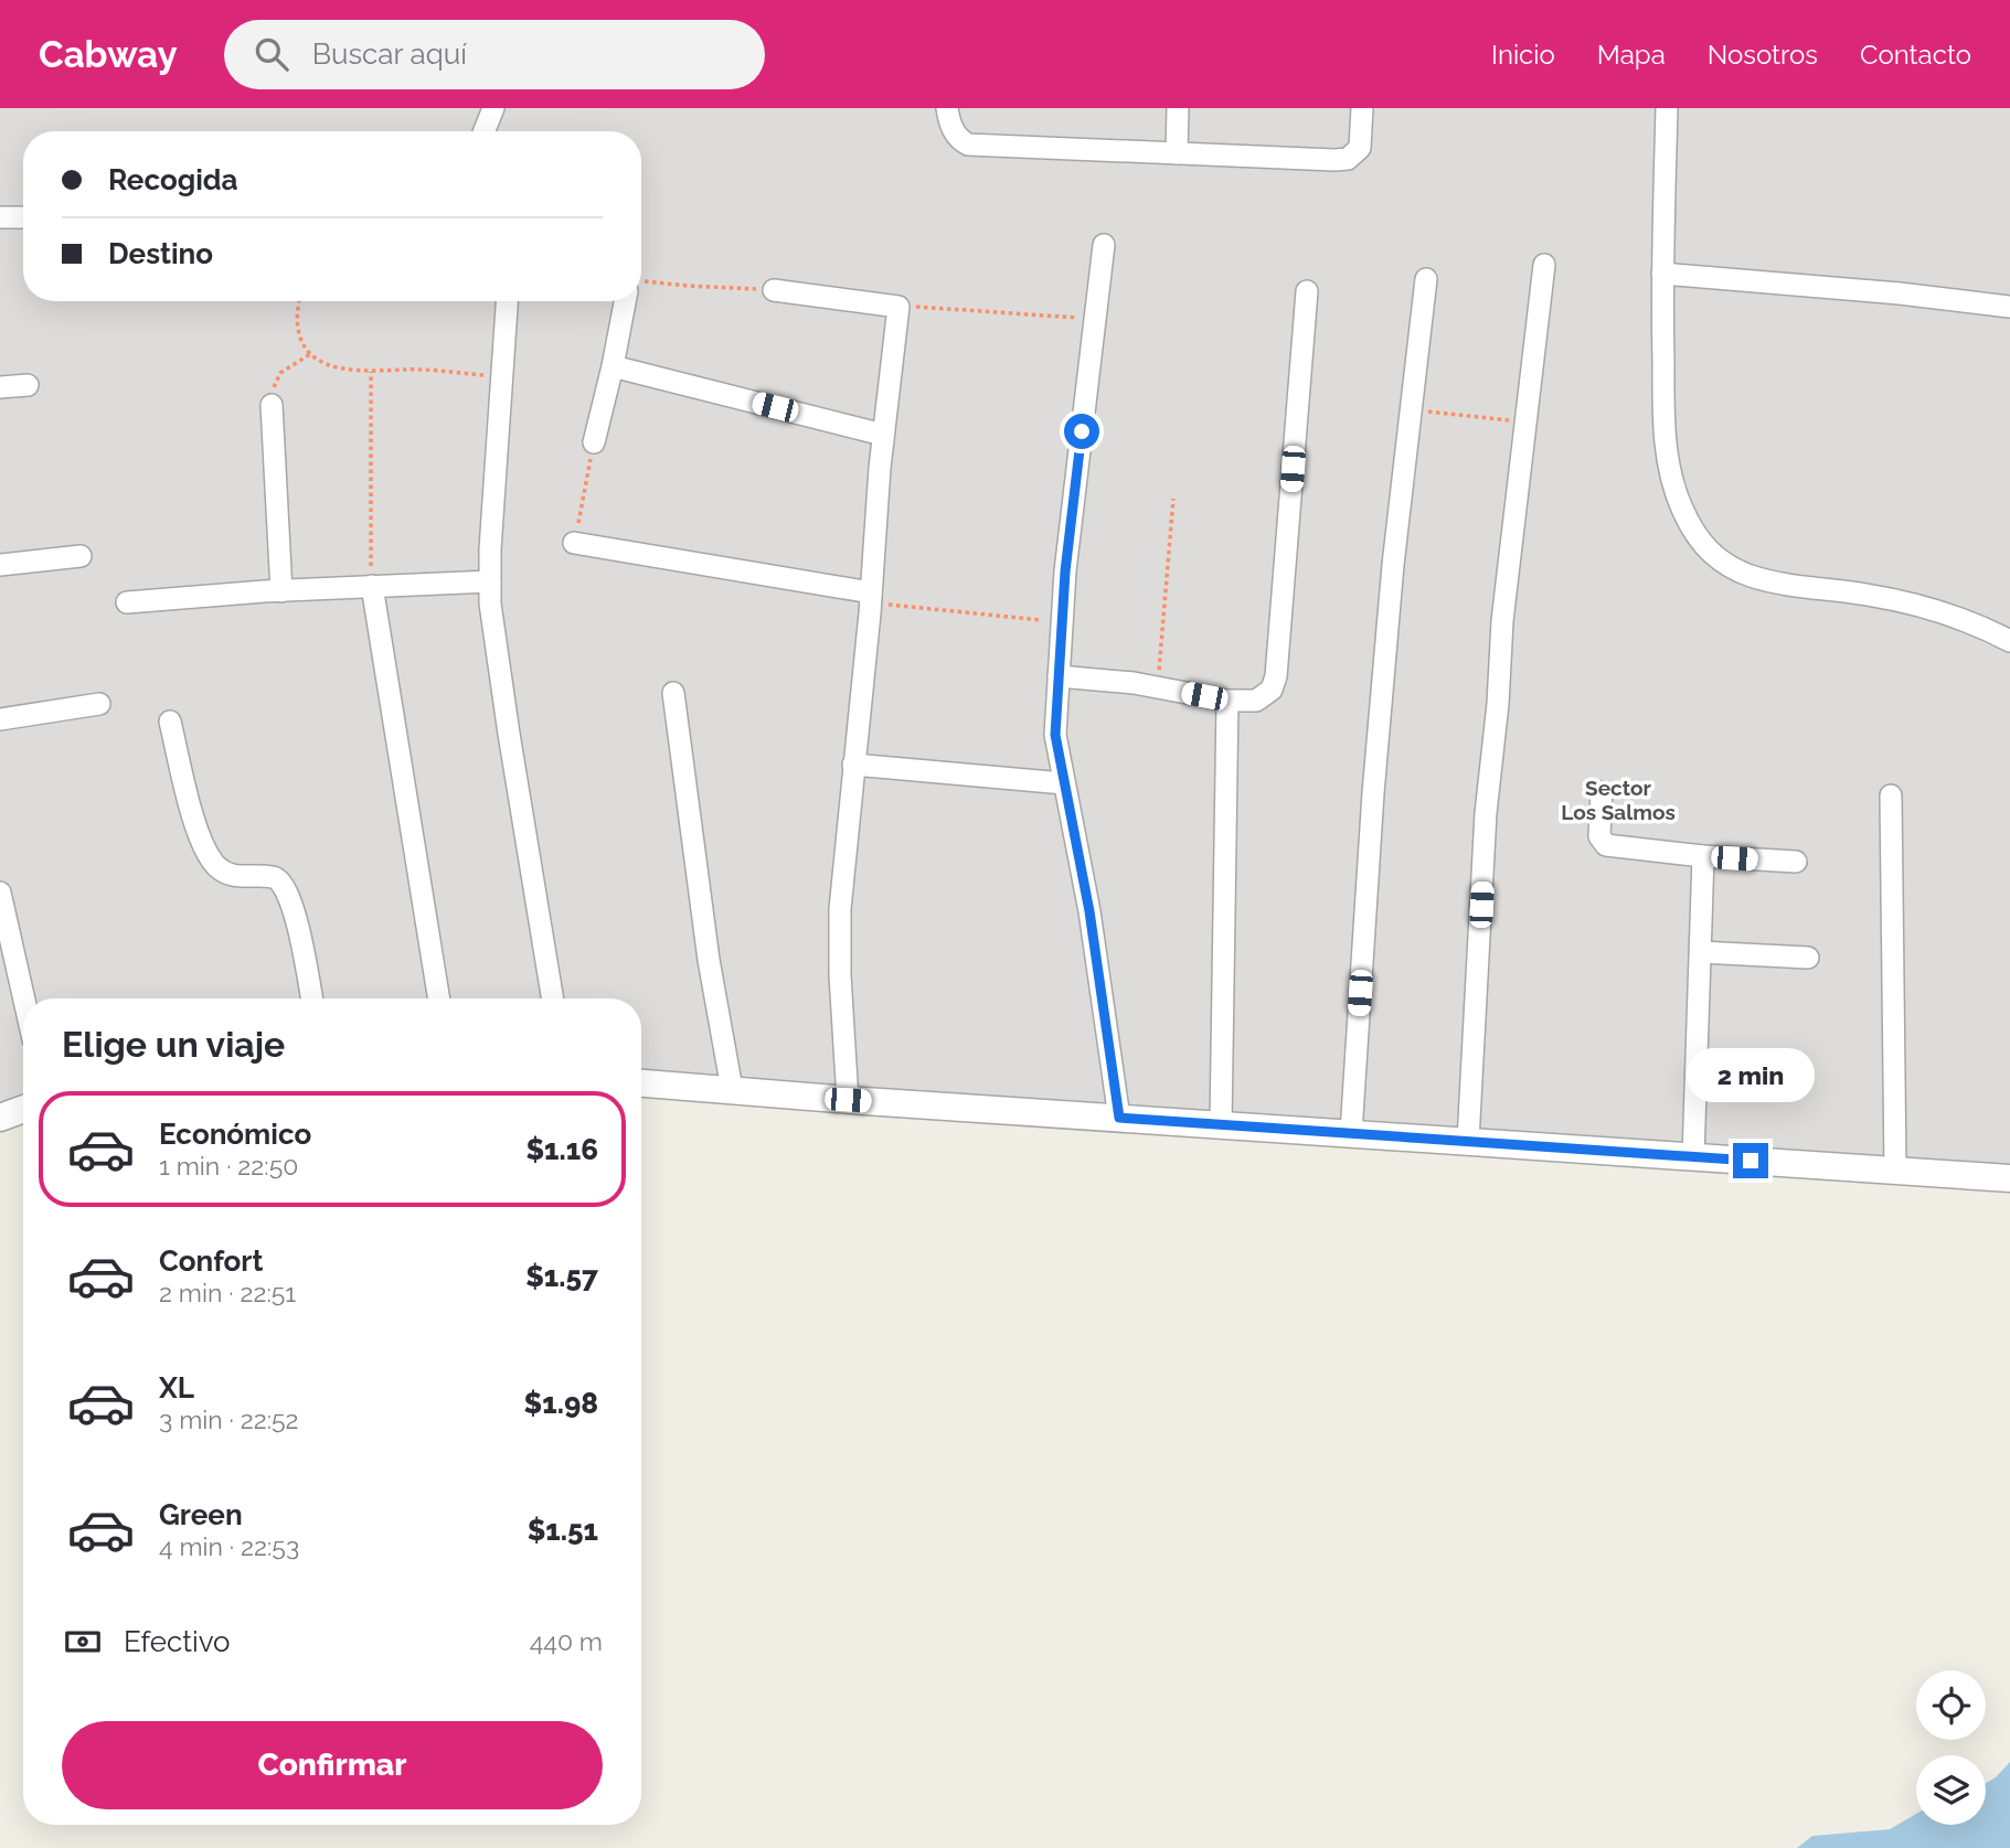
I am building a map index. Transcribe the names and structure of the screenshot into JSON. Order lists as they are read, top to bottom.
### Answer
{
  "districts": ["Sector Los Salmos"],
  "page": {
    "header": "Cabway",
    "search": "Buscar aquí",
    "nav": [
      "Inicio",
      "Mapa",
      "Nosotros",
      "Contacto"
    ],
    "banner": ["Recogida", "Destino"],
    "heading": "Elige un viaje",
    "bubble": "2 min",
    "list": [
      {
        "name": "Económico",
        "note": "1 min · 22:50",
        "value": "$1.16"
      },
      {
        "name": "Confort",
        "note": "2 min · 22:51",
        "value": "$1.57"
      },
      {
        "name": "XL",
        "note": "3 min · 22:52",
        "value": "$1.98"
      },
      {
        "name": "Green",
        "note": "4 min · 22:53",
        "value": "$1.51"
      }
    ],
    "pay": ["Efectivo", "440 m"],
    "buttons": "Confirmar"
  }
}
